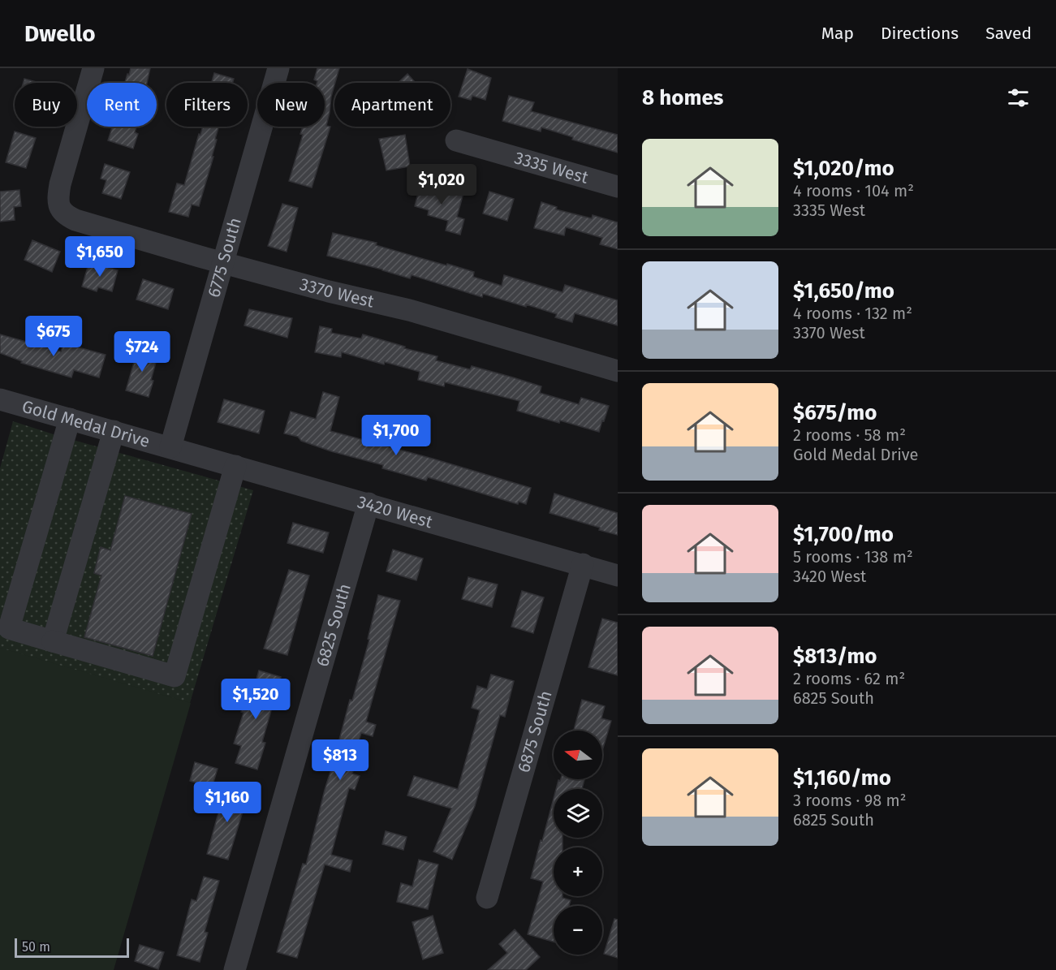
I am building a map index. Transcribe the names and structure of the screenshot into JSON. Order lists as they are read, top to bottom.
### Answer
{
  "streets": {
    "street": [
      "3335 West",
      "6775 South",
      "3370 West",
      "Gold Medal Drive",
      "3420 West",
      "6825 South",
      "6875 South"
    ]
  },
  "crossings": [
    ["6775 South", "3370 West"],
    ["6775 South", "Gold Medal Drive"],
    ["6775 South", "3420 West"],
    ["Gold Medal Drive", "3420 West"],
    ["3420 West", "6825 South"],
    ["3420 West", "6875 South"]
  ],
  "scale_bar": "50 m",
  "north": "left",
  "page": {
    "header": "Dwello",
    "nav": ["Map", "Directions", "Saved"],
    "heading": "8 homes",
    "chip": [
      "Buy",
      "Rent",
      "Filters",
      "New",
      "Apartment"
    ],
    "list": [
      {
        "name": "$1,020/mo",
        "note": "4 rooms · 104 m² · 3335 West"
      },
      {
        "name": "$1,650/mo",
        "note": "4 rooms · 132 m² · 3370 West"
      },
      {
        "name": "$675/mo",
        "note": "2 rooms · 58 m² · Gold Medal Drive"
      },
      {
        "name": "$1,700/mo",
        "note": "5 rooms · 138 m² · 3420 West"
      },
      {
        "name": "$813/mo",
        "note": "2 rooms · 62 m² · 6825 South"
      },
      {
        "name": "$1,160/mo",
        "note": "3 rooms · 98 m² · 6825 South"
      }
    ],
    "price": [
      "$1,020",
      "$1,650",
      "$675",
      "$724",
      "$1,700",
      "$1,520",
      "$813",
      "$1,160"
    ],
    "map_buttons": ["+", "−"],
    "scale": "50 m"
  }
}
